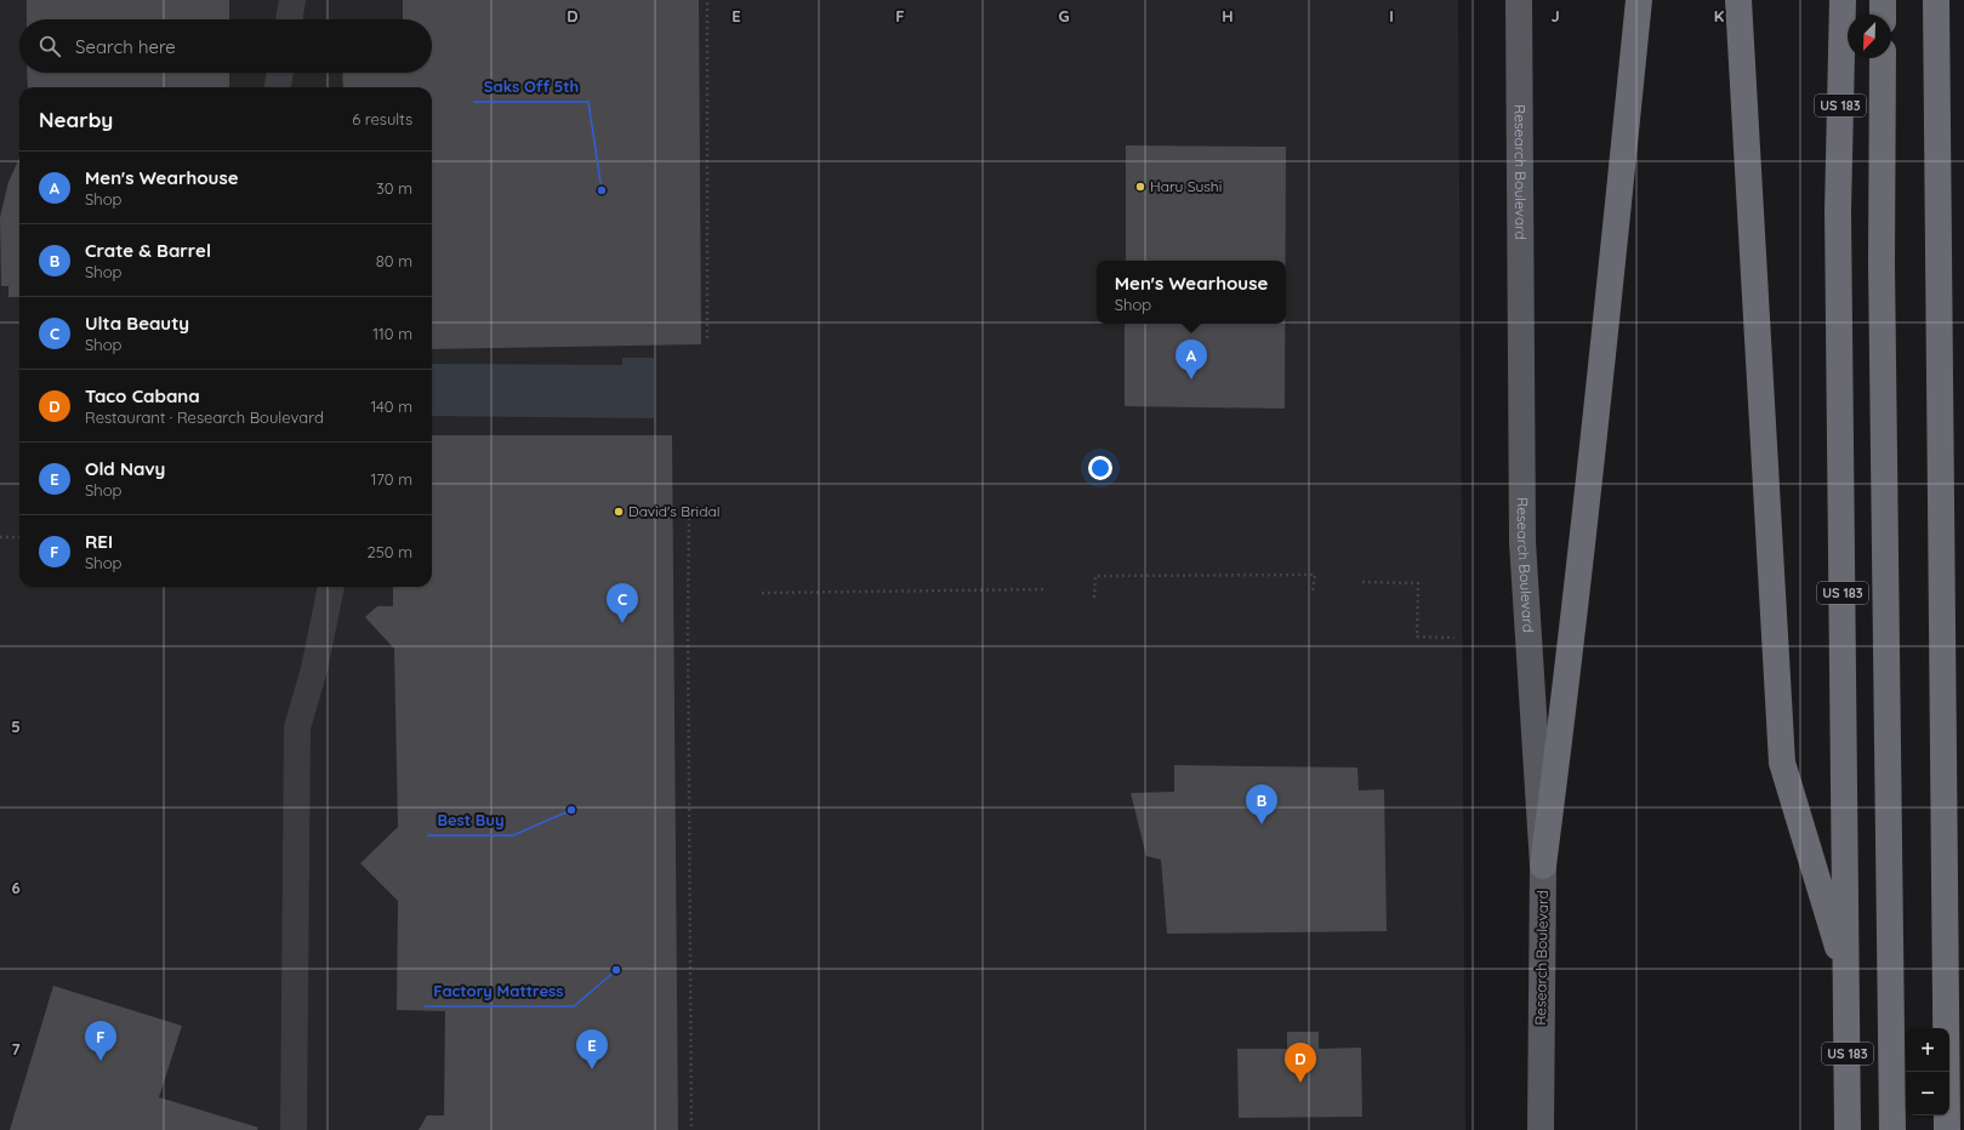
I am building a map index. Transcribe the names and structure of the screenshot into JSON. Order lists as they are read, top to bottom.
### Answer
{
  "streets": {
    "highway": ["US 183"],
    "main road": ["Research Boulevard"]
  },
  "places": [
    "Haru Sushi",
    "Saks Off 5th",
    "David's Bridal",
    "Best Buy",
    "Factory Mattress"
  ],
  "north": "bottom left",
  "page": {
    "search": "Search here",
    "heading": ["Nearby", "6 results"],
    "list": [
      {
        "mark": "A",
        "name": "Men's Wearhouse",
        "note": "Shop",
        "value": "30 m"
      },
      {
        "mark": "B",
        "name": "Crate & Barrel",
        "note": "Shop",
        "value": "80 m"
      },
      {
        "mark": "C",
        "name": "Ulta Beauty",
        "note": "Shop",
        "value": "110 m"
      },
      {
        "mark": "D",
        "name": "Taco Cabana",
        "note": "Restaurant · Research Boulevard",
        "value": "140 m"
      },
      {
        "mark": "E",
        "name": "Old Navy",
        "note": "Shop",
        "value": "170 m"
      },
      {
        "mark": "F",
        "name": "REI",
        "note": "Shop",
        "value": "250 m"
      }
    ],
    "popup": ["Men's Wearhouse", "Shop"],
    "pins": [
      "A",
      "C",
      "B",
      "F",
      "E",
      "D"
    ],
    "map_buttons": ["+", "−"]
  },
  "grid": {
    "columns": [
      "D",
      "E",
      "F",
      "G",
      "H",
      "I",
      "J",
      "K"
    ],
    "rows": ["5", "6", "7"]
  }
}
